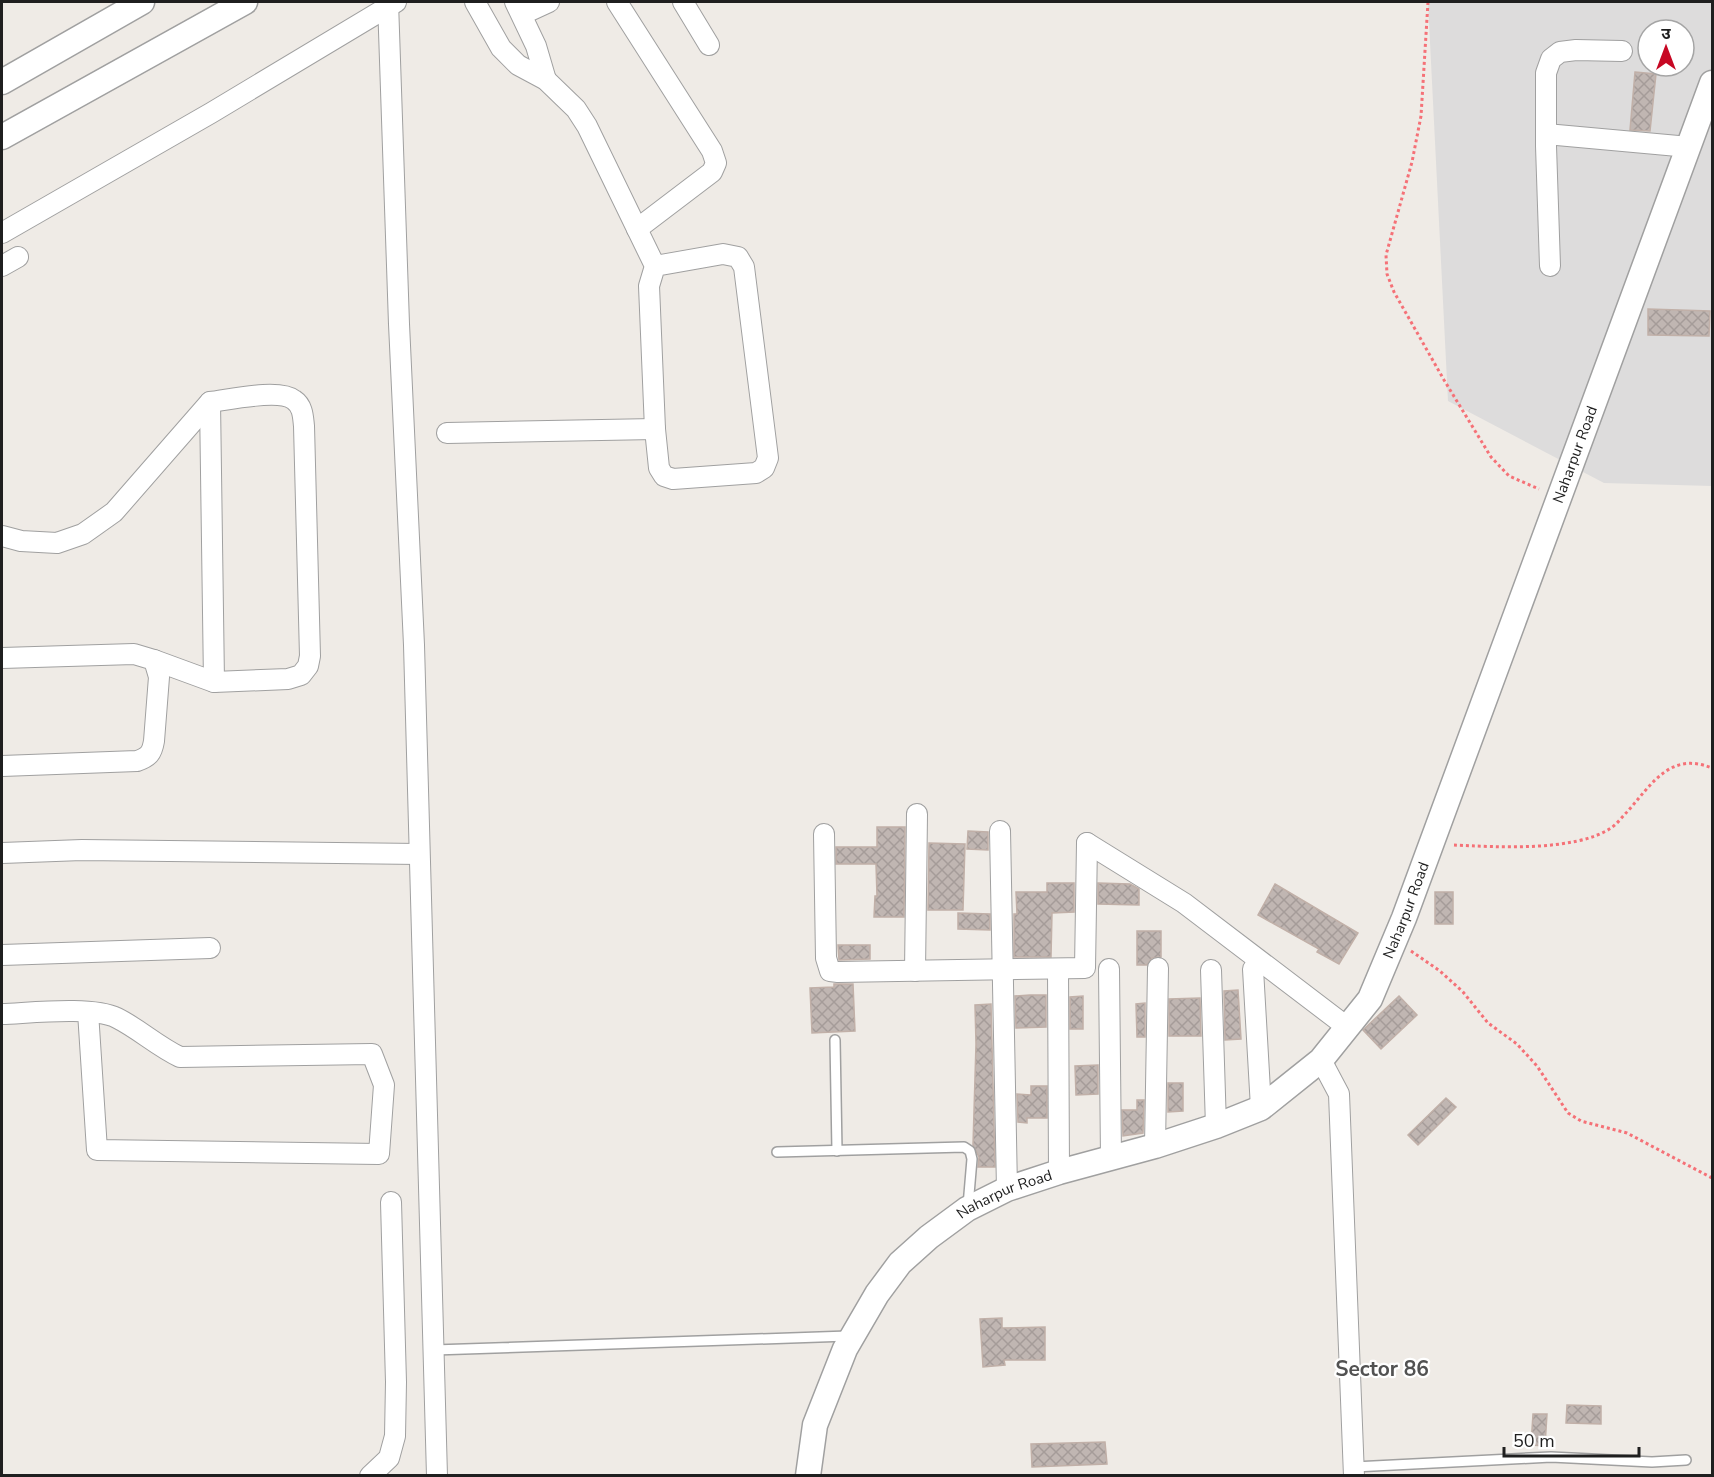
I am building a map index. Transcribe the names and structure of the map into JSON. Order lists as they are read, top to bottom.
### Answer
{
  "streets": {
    "street": ["Naharpur Road"]
  },
  "districts": ["Sector 86"],
  "scale_bar": "50 m",
  "north": "top"
}
